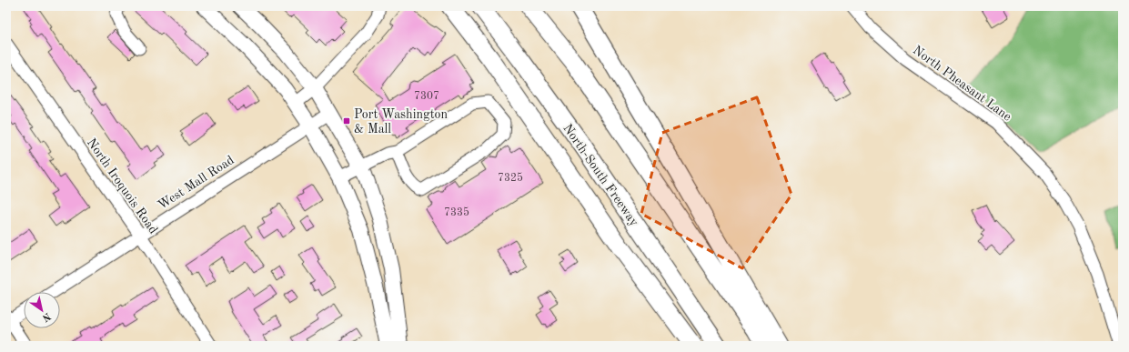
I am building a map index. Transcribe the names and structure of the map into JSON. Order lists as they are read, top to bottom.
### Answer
{
  "streets": {
    "highway": ["North-South Freeway"],
    "street": ["North Pheasant Lane", "West Mall Road", "North Iroquois Road"]
  },
  "crossings": [
    ["West Mall Road", "North Iroquois Road"]
  ],
  "places": {
    "transit": ["Port Washington & Mall"]
  },
  "house_numbers": ["7307", "7325", "7335"],
  "north": "bottom right"
}
